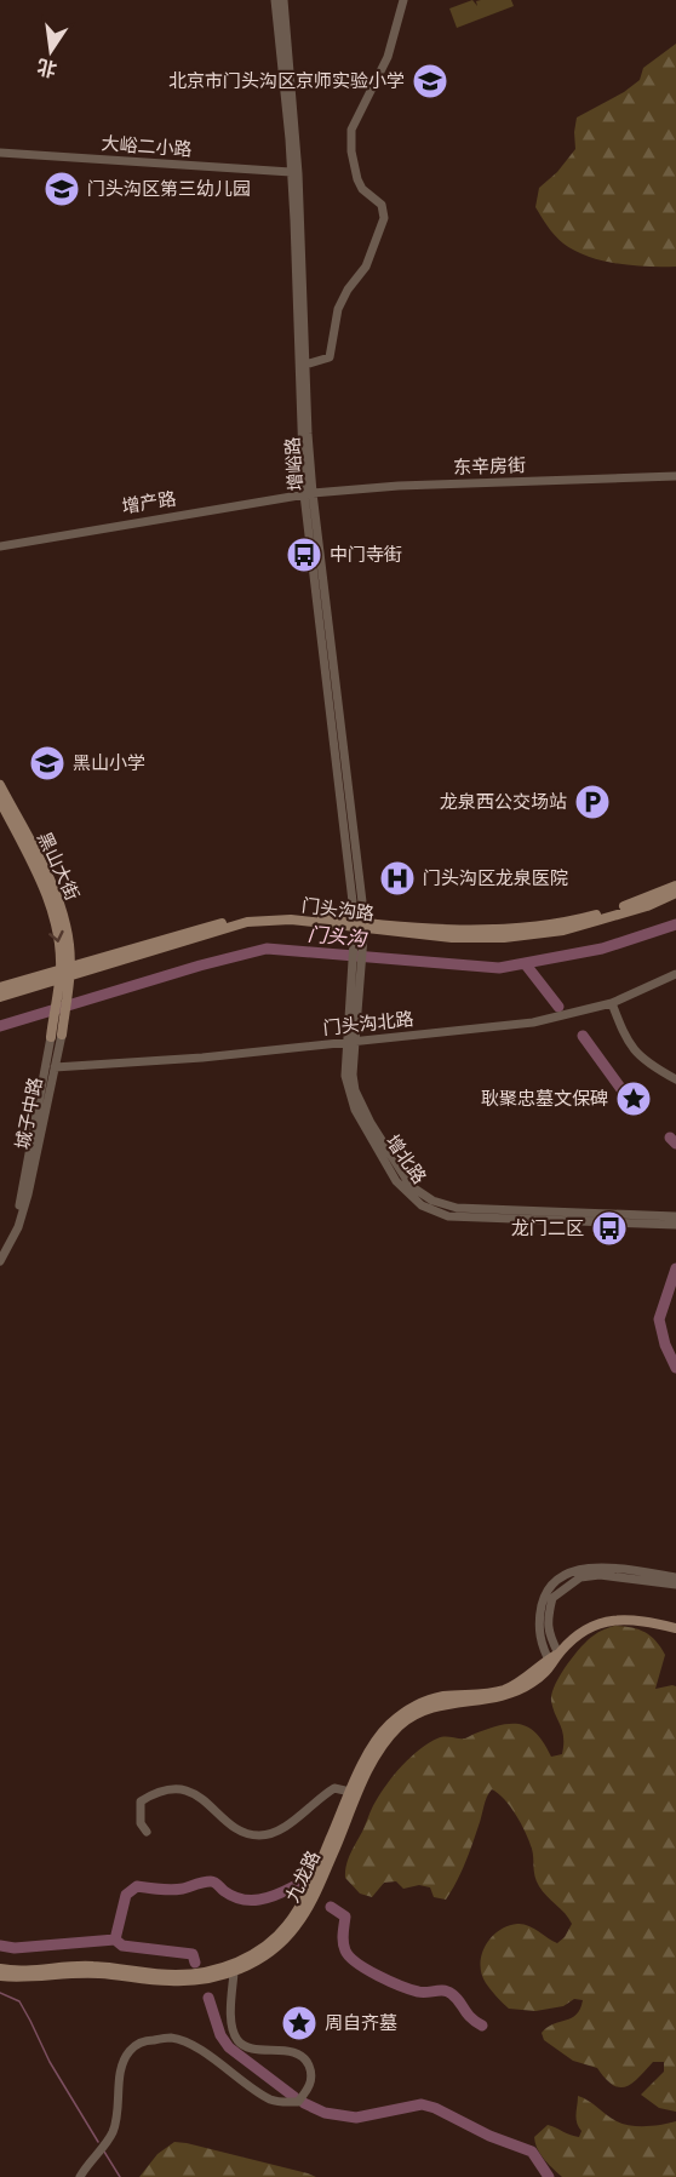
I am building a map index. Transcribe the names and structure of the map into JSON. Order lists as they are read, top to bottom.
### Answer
{
  "streets": {
    "main road": [
      "黑山大街",
      "门头沟路",
      "城子中路",
      "九龙路"
    ],
    "street": [
      "大峪二小路",
      "增峪路",
      "东辛房街",
      "增产路",
      "门头沟北路",
      "增北路"
    ]
  },
  "crossings": [
    ["大峪二小路", "增峪路"],
    ["增峪路", "东辛房街"],
    ["增峪路", "增产路"],
    ["增峪路", "门头沟路"],
    ["增峪路", "增北路"],
    ["东辛房街", "增产路"],
    ["黑山大街", "门头沟路"],
    ["黑山大街", "城子中路"],
    ["门头沟路", "城子中路"],
    ["门头沟路", "增北路"],
    ["门头沟北路", "城子中路"],
    ["门头沟北路", "增北路"]
  ],
  "water": ["门头沟"],
  "places": {
    "school or university": ["北京市门头沟区京师实验小学", "门头沟区第三幼儿园", "黑山小学"],
    "bus stop": ["中门寺街", "龙门二区"],
    "parking": ["龙泉西公交场站"],
    "hospital": ["门头沟区龙泉医院"],
    "place": ["耿聚忠墓文保碑", "周自齐墓"]
  },
  "north": "bottom"
}
